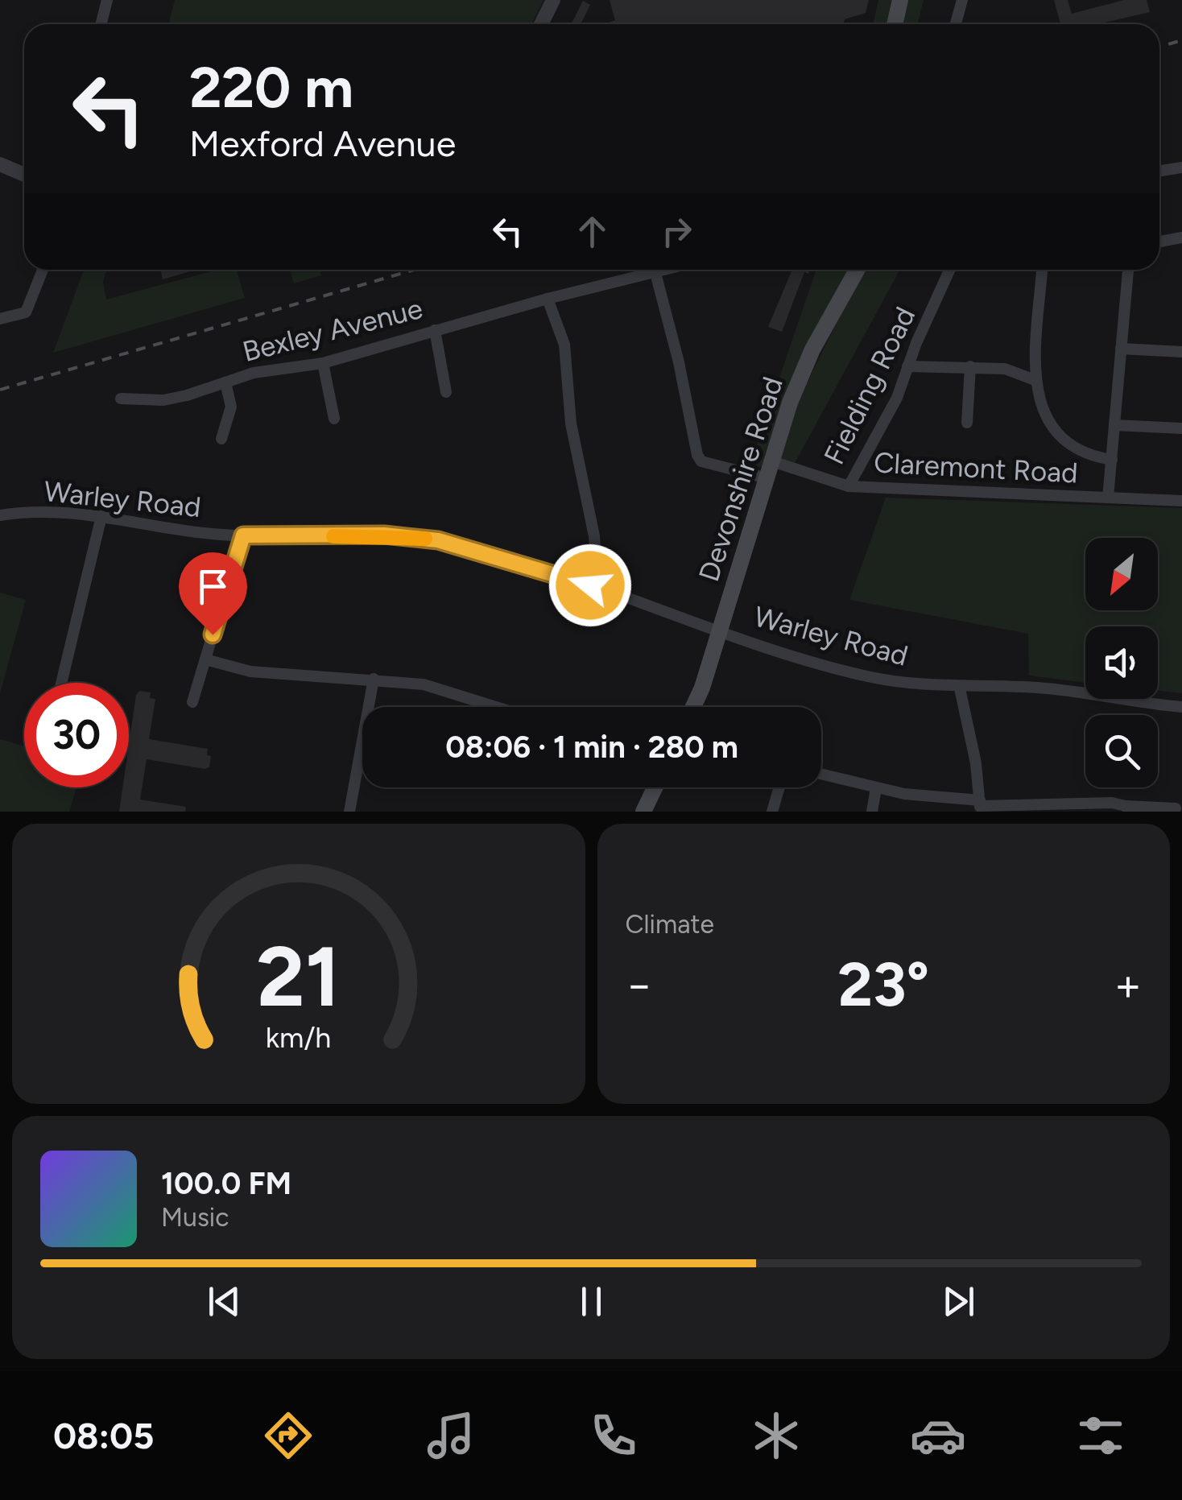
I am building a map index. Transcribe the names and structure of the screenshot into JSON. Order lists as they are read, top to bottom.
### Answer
{
  "streets": {
    "main road": ["Devonshire Road"],
    "street": [
      "Bexley Avenue",
      "Fielding Road",
      "Claremont Road",
      "Warley Road"
    ]
  },
  "crossings": [
    ["Bexley Avenue", "Claremont Road"],
    ["Fielding Road", "Claremont Road"],
    ["Claremont Road", "Devonshire Road"],
    ["Devonshire Road", "Warley Road"]
  ],
  "north": "bottom left",
  "page": {
    "turn": ["220 m", "Mexford Avenue"],
    "limit": "30",
    "trip": "08:06 · 1 min · 280 m",
    "tile": "Climate",
    "heat": ["−", "23°", "+"],
    "song": ["100.0 FM", "Music"],
    "tabs": "08:05",
    "gauge": ["21", "km/h"]
  }
}
